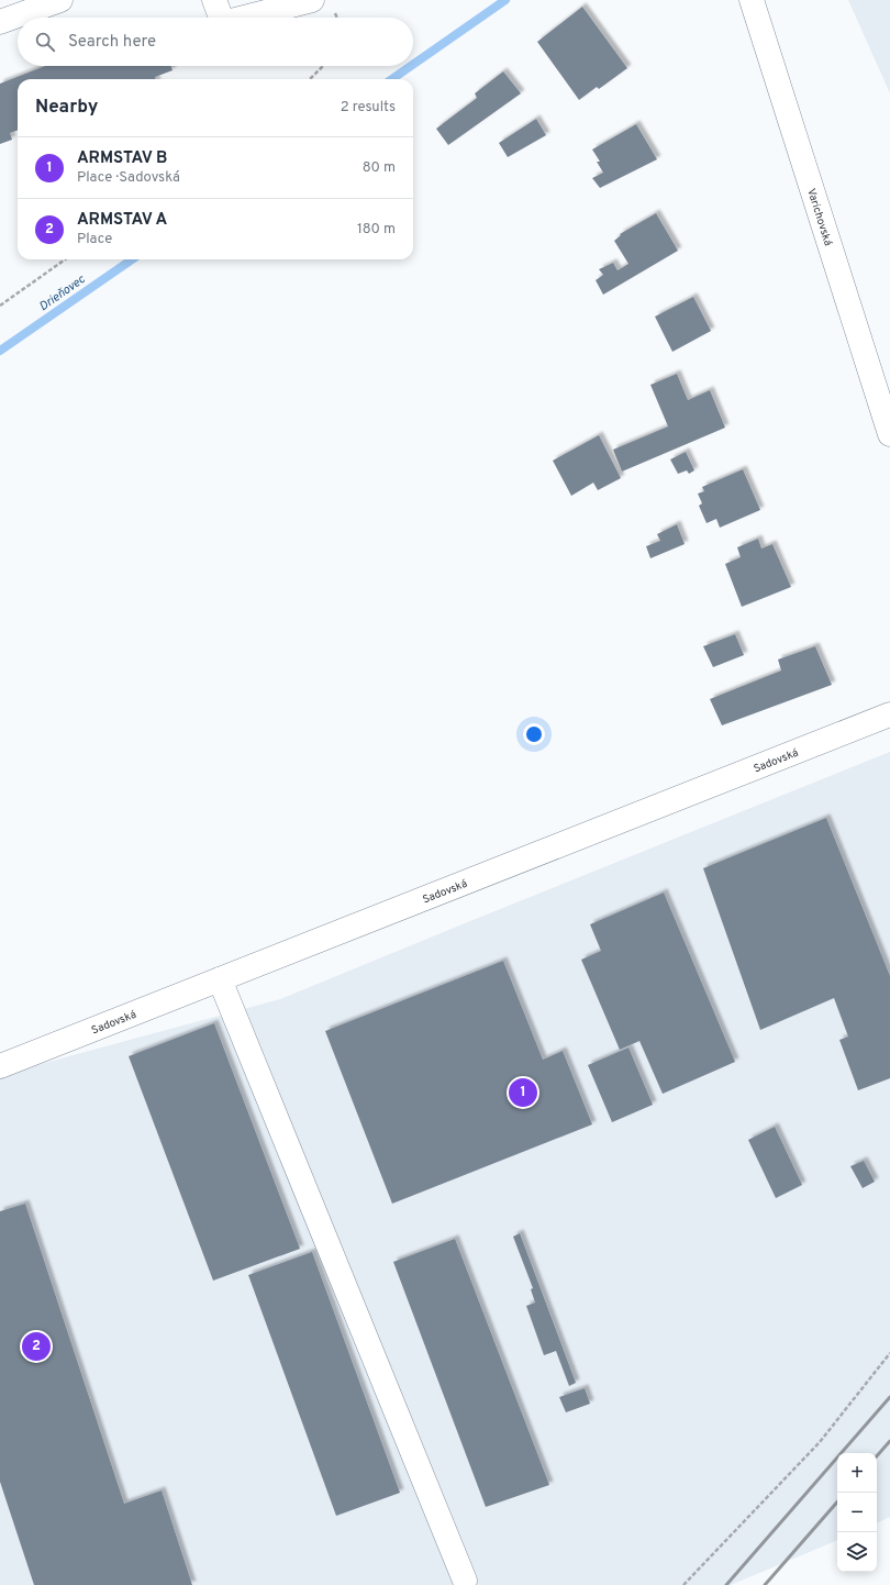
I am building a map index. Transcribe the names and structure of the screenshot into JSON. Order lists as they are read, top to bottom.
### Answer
{
  "streets": {
    "street": ["Varichovská", "Sadovská"]
  },
  "water": ["Drieňovec"],
  "page": {
    "search": "Search here",
    "heading": ["Nearby", "2 results"],
    "list": [
      {
        "mark": "1",
        "name": "ARMSTAV B",
        "note": "Place · Sadovská",
        "value": "80 m"
      },
      {
        "mark": "2",
        "name": "ARMSTAV A",
        "note": "Place",
        "value": "180 m"
      }
    ],
    "pins": ["1", "2"],
    "map_buttons": ["+", "−"]
  }
}
